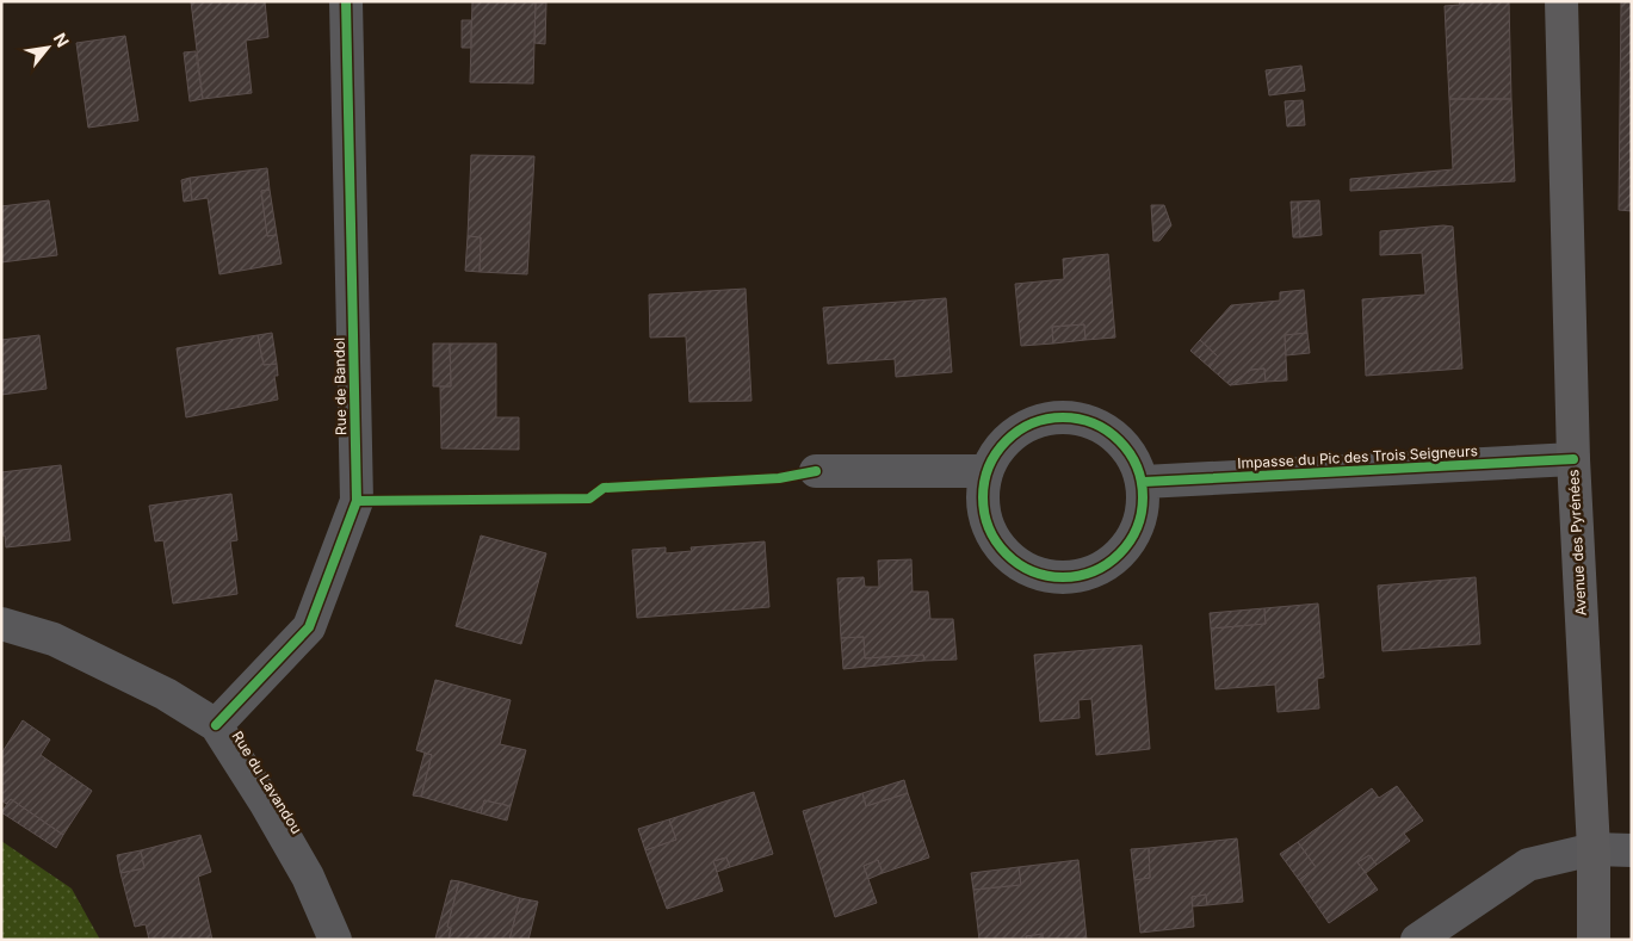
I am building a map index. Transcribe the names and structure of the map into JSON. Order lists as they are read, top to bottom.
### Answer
{
  "streets": {
    "main road": ["Avenue des Pyrénées"],
    "street": ["Rue de Bandol", "Impasse du Pic des Trois Seigneurs", "Rue du Lavandou"]
  },
  "crossings": [
    ["Rue de Bandol", "Rue du Lavandou"],
    ["Impasse du Pic des Trois Seigneurs", "Avenue des Pyrénées"]
  ],
  "north": "top right"
}
